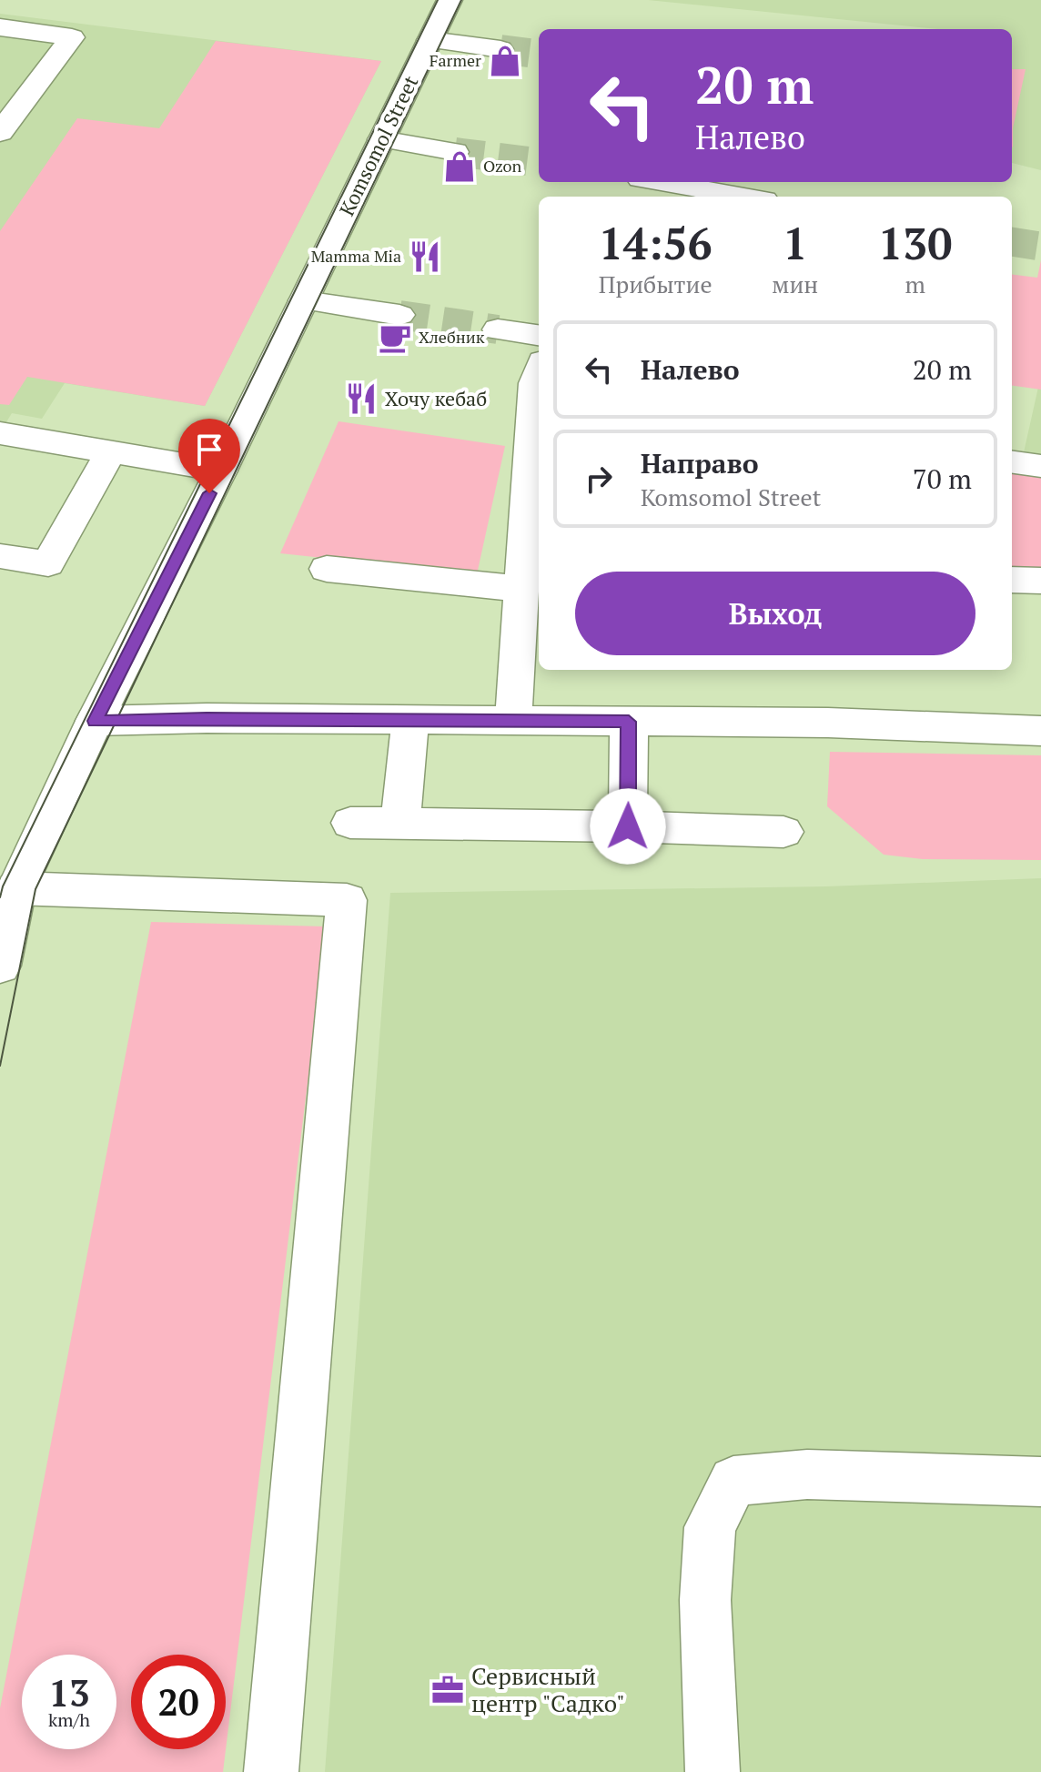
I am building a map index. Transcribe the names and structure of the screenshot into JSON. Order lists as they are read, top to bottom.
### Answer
{
  "streets": {
    "main road": ["Komsomol Street"]
  },
  "places": {
    "shop": ["Farmer", "Ozon"],
    "restaurant": ["Mamma Mia", "Хочу кебаб"],
    "cafe": ["Хлебник"],
    "office": ["Сервисный центр \"Садко\""]
  },
  "page": {
    "turn": ["20 m", "Налево"],
    "eta": [
      "14:56",
      "Прибытие",
      "1",
      "мин",
      "130",
      "m"
    ],
    "list": [
      {
        "name": "Налево",
        "value": "20 m"
      },
      {
        "name": "Направо",
        "note": "Komsomol Street",
        "value": "70 m"
      }
    ],
    "buttons": "Выход",
    "speed": "13 km/h",
    "limit": "20"
  }
}
